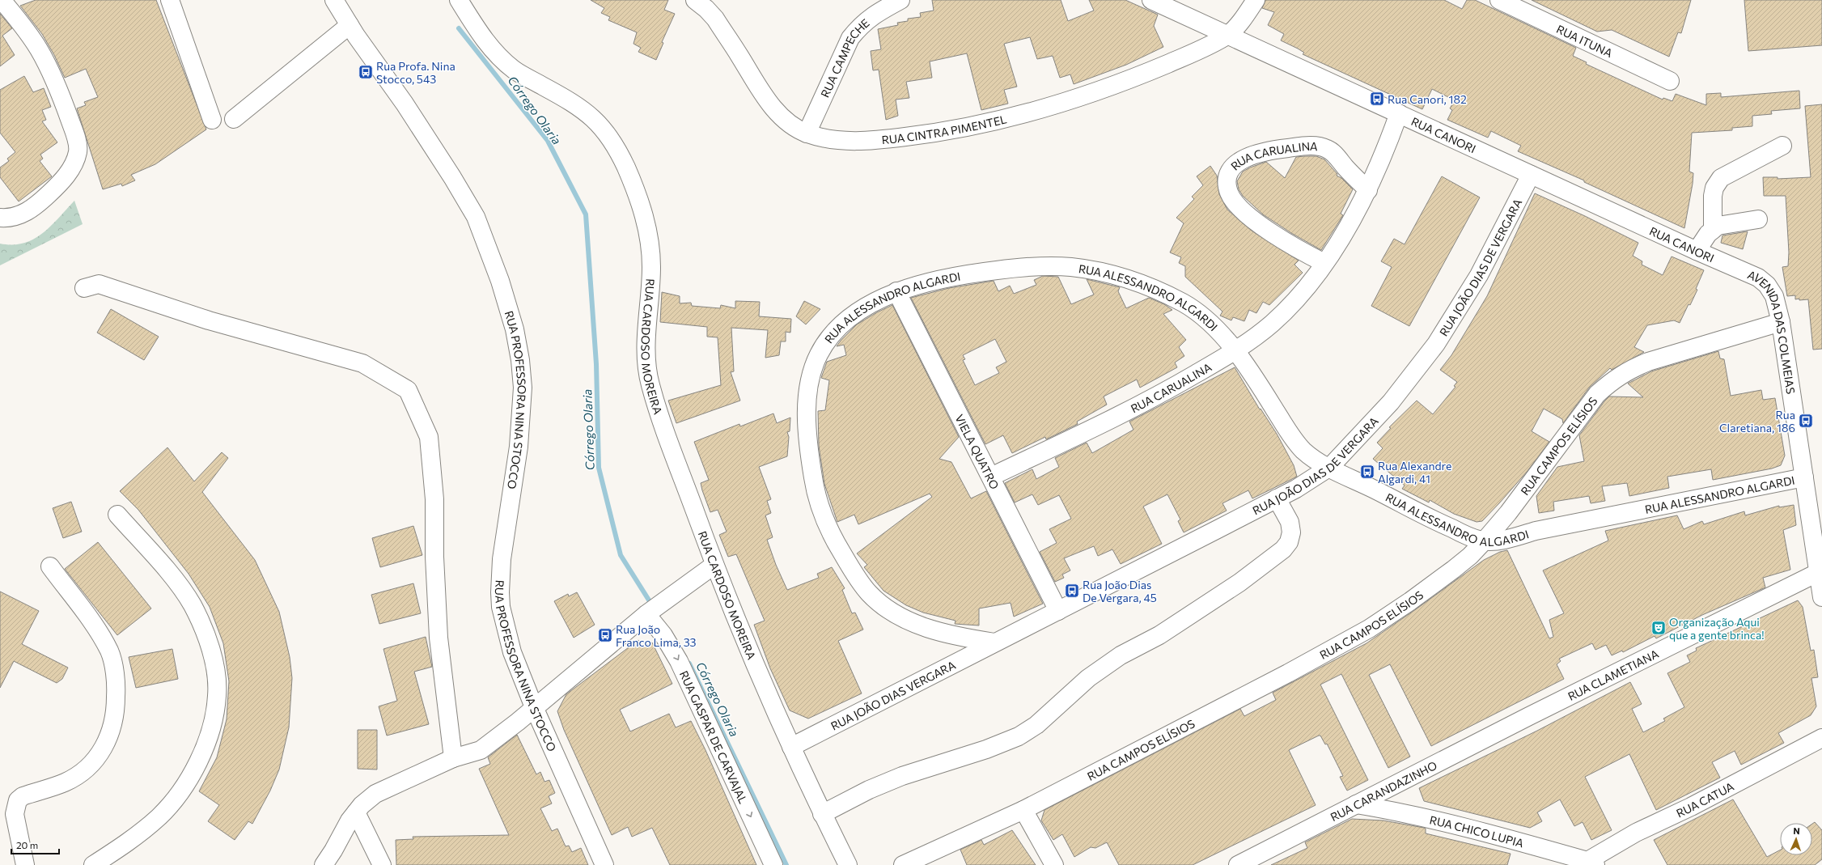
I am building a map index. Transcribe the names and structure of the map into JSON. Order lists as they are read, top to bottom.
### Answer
{
  "streets": {
    "street": [
      "RUA ITUNA",
      "RUA CAMPECHE",
      "RUA CINTRA PIMENTEL",
      "RUA CANORI",
      "RUA CARUALINA",
      "RUA JOÃO DIAS DE VERGARA",
      "RUA ALESSANDRO ALGARDI",
      "AVENIDA DAS COLMEIAS",
      "RUA CARDOSO MOREIRA",
      "RUA PROFESSORA NINA STOCCO",
      "RUA CAMPOS ELÍSIOS",
      "VIELA QUATRO",
      "RUA CLAMETIANA",
      "RUA JOÃO DIAS VERGARA",
      "RUA GASPAR DE CARVAJAL",
      "RUA CARANDAZINHO",
      "RUA CATUA",
      "RUA CHICO LUPIA"
    ]
  },
  "crossings": [
    ["RUA CAMPECHE", "RUA CINTRA PIMENTEL"],
    ["RUA CINTRA PIMENTEL", "RUA CANORI"],
    ["RUA CANORI", "RUA CARUALINA"],
    ["RUA CANORI", "RUA JOÃO DIAS DE VERGARA"],
    ["RUA CANORI", "AVENIDA DAS COLMEIAS"],
    ["RUA CARUALINA", "RUA ALESSANDRO ALGARDI"],
    ["RUA CARUALINA", "VIELA QUATRO"],
    ["RUA JOÃO DIAS DE VERGARA", "RUA ALESSANDRO ALGARDI"],
    ["RUA JOÃO DIAS DE VERGARA", "VIELA QUATRO"],
    ["RUA JOÃO DIAS DE VERGARA", "RUA JOÃO DIAS VERGARA"],
    ["RUA ALESSANDRO ALGARDI", "AVENIDA DAS COLMEIAS"],
    ["RUA ALESSANDRO ALGARDI", "RUA CAMPOS ELÍSIOS"],
    ["RUA ALESSANDRO ALGARDI", "VIELA QUATRO"],
    ["RUA ALESSANDRO ALGARDI", "RUA JOÃO DIAS VERGARA"],
    ["AVENIDA DAS COLMEIAS", "RUA CAMPOS ELÍSIOS"],
    ["AVENIDA DAS COLMEIAS", "RUA CLAMETIANA"],
    ["RUA CARDOSO MOREIRA", "RUA JOÃO DIAS VERGARA"],
    ["RUA CLAMETIANA", "RUA CARANDAZINHO"],
    ["RUA CARANDAZINHO", "RUA CHICO LUPIA"],
    ["RUA CATUA", "RUA CHICO LUPIA"]
  ],
  "one_way": ["RUA GASPAR DE CARVAJAL"],
  "water": ["Córrego Olaria"],
  "places": {
    "bus stop": [
      "Rua Profa. Nina Stocco, 543",
      "Rua Canori, 182",
      "Rua Claretiana, 186",
      "Rua Alexandre Algardi, 41",
      "Rua João Dias De Vergara, 45",
      "Rua João Franco Lima, 33"
    ],
    "theatre": ["Organização Aqui que a gente brinca!"]
  },
  "scale_bar": "20 m",
  "north": "top"
}
